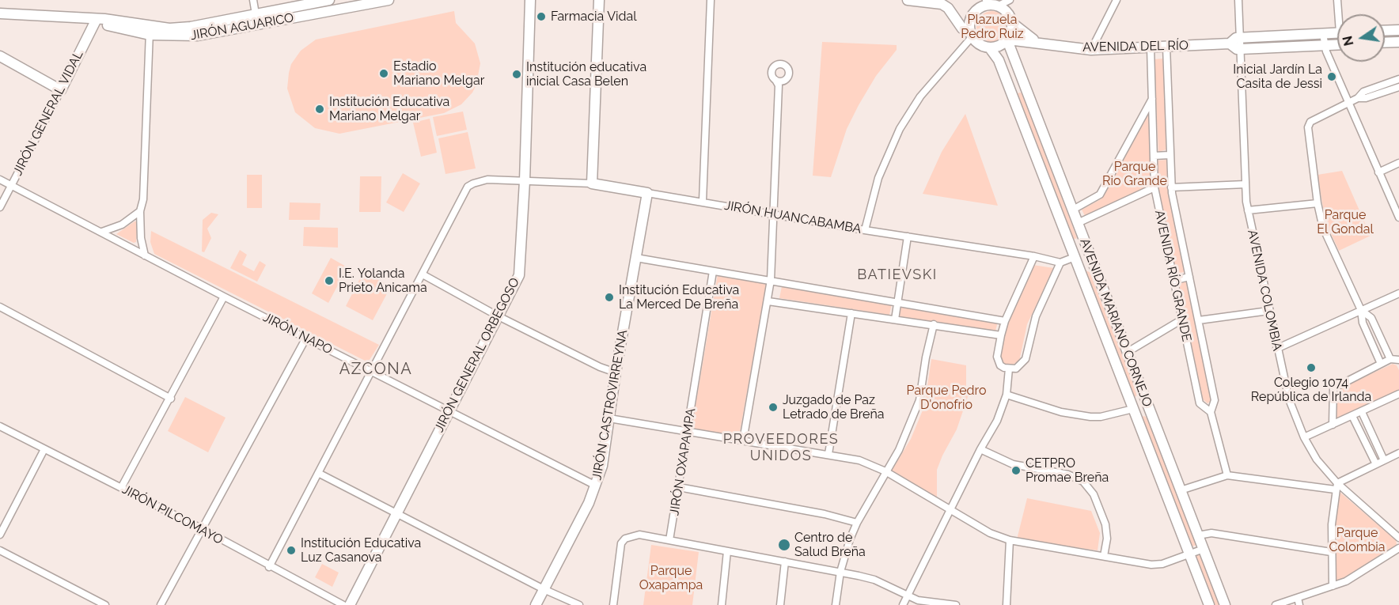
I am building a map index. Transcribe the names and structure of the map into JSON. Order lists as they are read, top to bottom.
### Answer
{
  "streets": {
    "main road": [
      "JIRÓN AGUARICO",
      "AVENIDA DEL RÍO",
      "JIRÓN GENERAL VIDAL",
      "JIRÓN HUANCABAMBA",
      "AVENIDA MARIANO CORNEJO",
      "JIRÓN GENERAL ORBEGOSO",
      "JIRÓN CASTROVIRREYNA"
    ],
    "street": [
      "AVENIDA RÍO GRANDE",
      "AVENIDA COLOMBIA",
      "JIRÓN NAPO",
      "JIRÓN OXAPAMPA",
      "JIRÓN PILCOMAYO"
    ]
  },
  "crossings": [
    ["JIRÓN AGUARICO", "JIRÓN GENERAL VIDAL"],
    ["AVENIDA DEL RÍO", "AVENIDA RÍO GRANDE"],
    ["AVENIDA DEL RÍO", "AVENIDA COLOMBIA"],
    ["AVENIDA DEL RÍO", "AVENIDA MARIANO CORNEJO"],
    ["JIRÓN GENERAL VIDAL", "JIRÓN NAPO"],
    ["JIRÓN HUANCABAMBA", "JIRÓN NAPO"],
    ["JIRÓN HUANCABAMBA", "JIRÓN GENERAL ORBEGOSO"],
    ["JIRÓN HUANCABAMBA", "JIRÓN CASTROVIRREYNA"],
    ["JIRÓN HUANCABAMBA", "JIRÓN PILCOMAYO"],
    ["JIRÓN NAPO", "JIRÓN GENERAL ORBEGOSO"],
    ["JIRÓN NAPO", "JIRÓN CASTROVIRREYNA"]
  ],
  "districts": ["BATIEVSKI", "AZCONA", "PROVEEDORES UNIDOS"],
  "parks": [
    "Plazuela Pedro Ruiz",
    "Parque Rio Grande",
    "Parque El Gondal",
    "Parque Pedro D'onofrio",
    "Parque Colombia",
    "Parque Oxapampa"
  ],
  "places": [
    "Farmacia Vidal",
    "Estadio Mariano Melgar",
    "Institución educativa inicial Casa Belen",
    "Inicial Jardín La Casita de Jessi",
    "Institución Educativa Mariano Melgar",
    "I.E. Yolanda Prieto Anicama",
    "Institución Educativa La Merced De Breña",
    "Colegio 1074 República de Irlanda",
    "Juzgado de Paz Letrado de Breña",
    "CETPRO Promae Breña",
    "Centro de Salud Breña",
    "Institución Educativa Luz Casanova"
  ],
  "north": "left"
}
